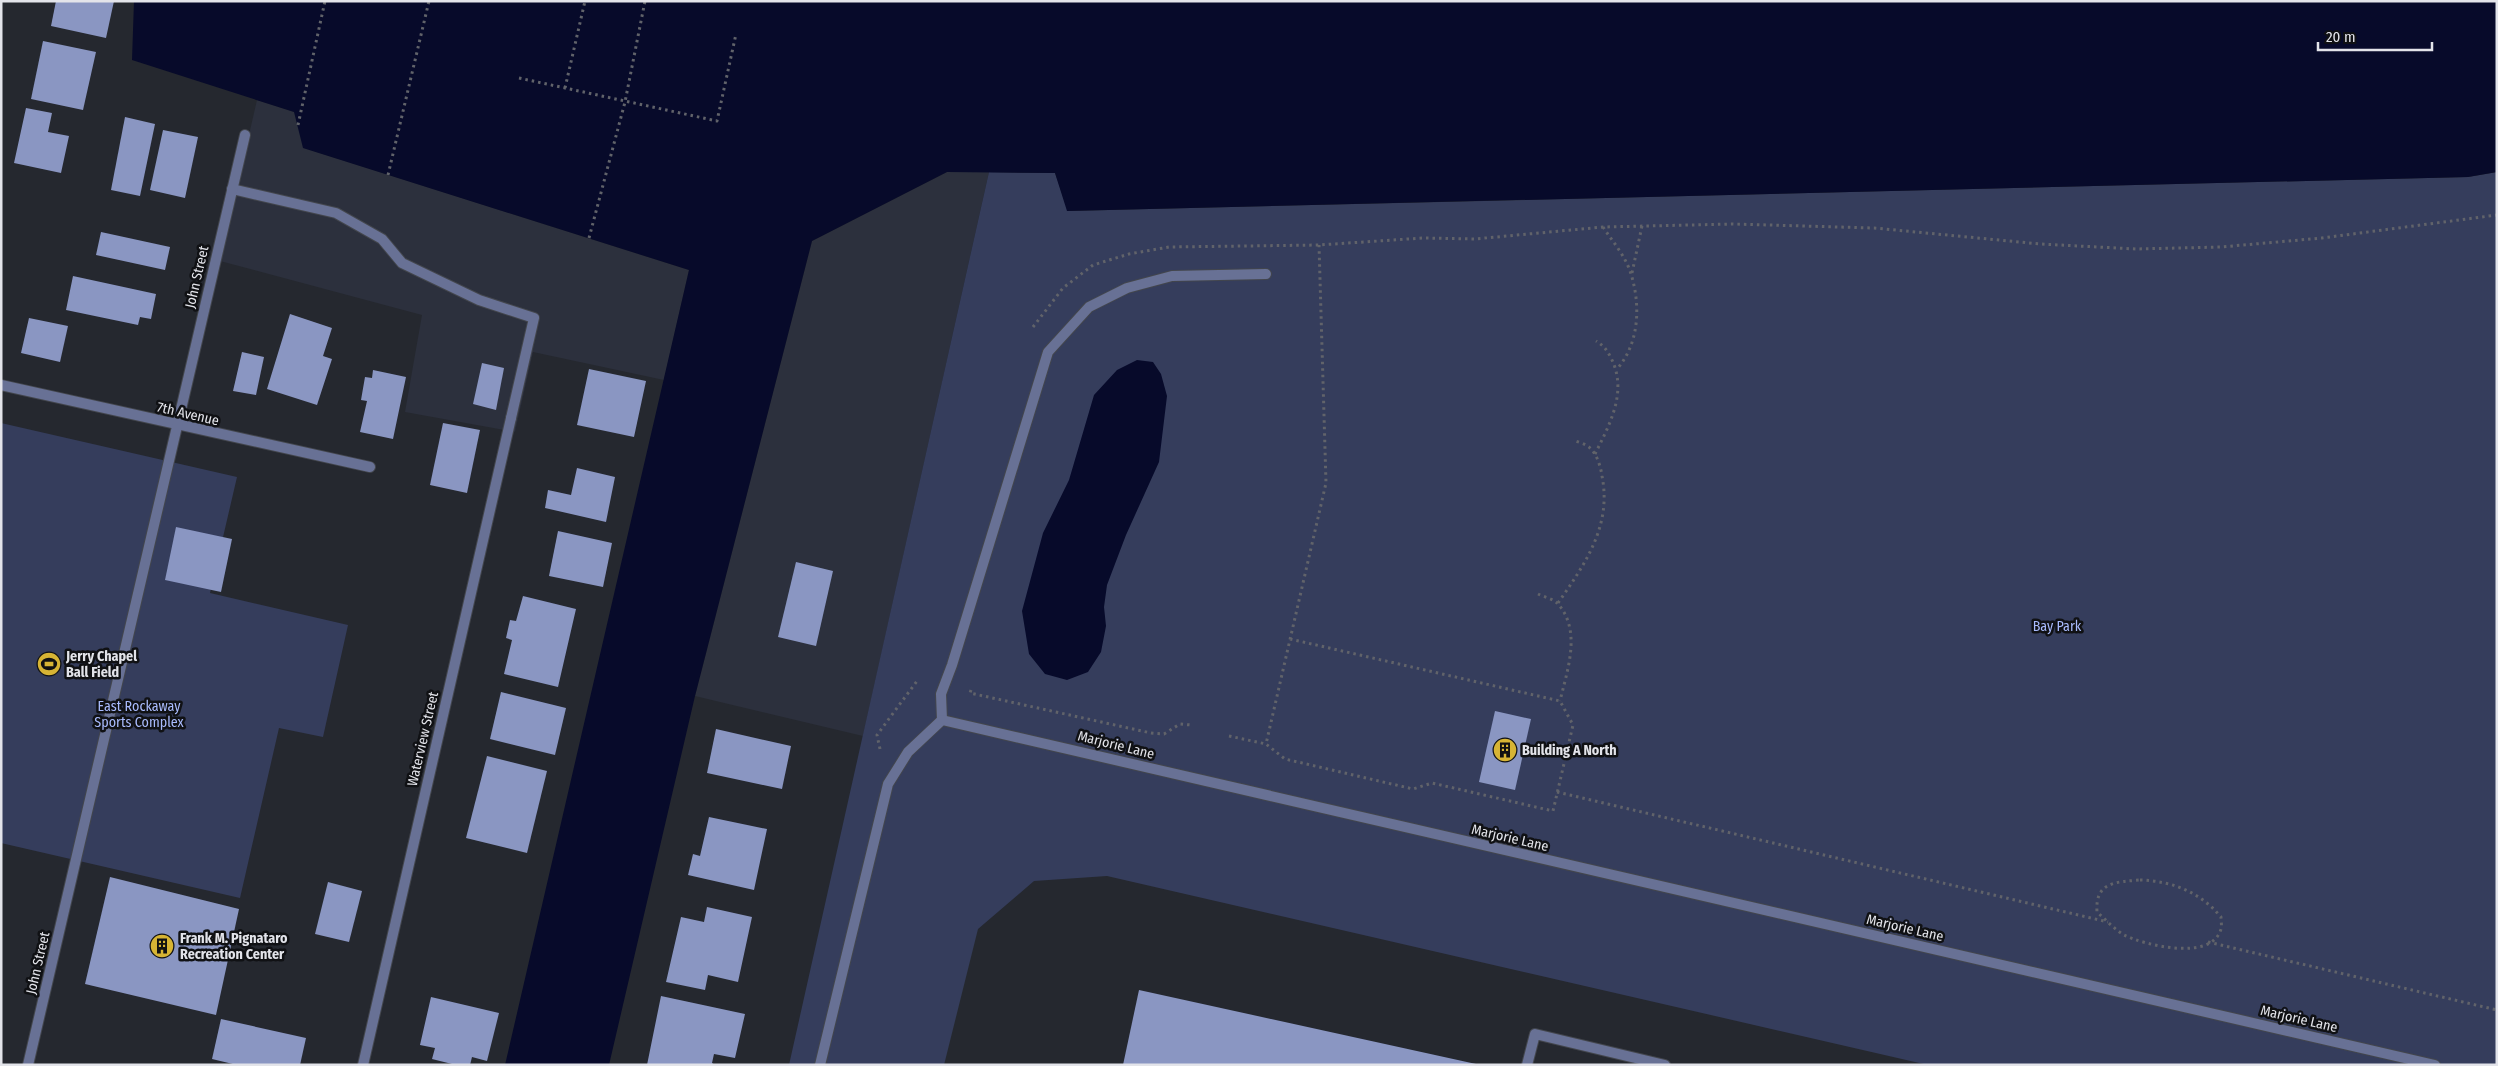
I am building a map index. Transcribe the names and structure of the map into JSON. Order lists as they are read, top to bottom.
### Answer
{
  "streets": {
    "street": [
      "John Street",
      "7th Avenue",
      "Waterview Street",
      "Marjorie Lane"
    ]
  },
  "crossings": [
    ["John Street", "7th Avenue"],
    ["John Street", "Waterview Street"]
  ],
  "parks": ["Bay Park", "East Rockaway Sports Complex"],
  "places": {
    "sports": ["Jerry Chapel Ball Field"],
    "building": ["Building A North", "Frank M. Pignataro Recreation Center"]
  },
  "scale_bar": "20 m"
}
